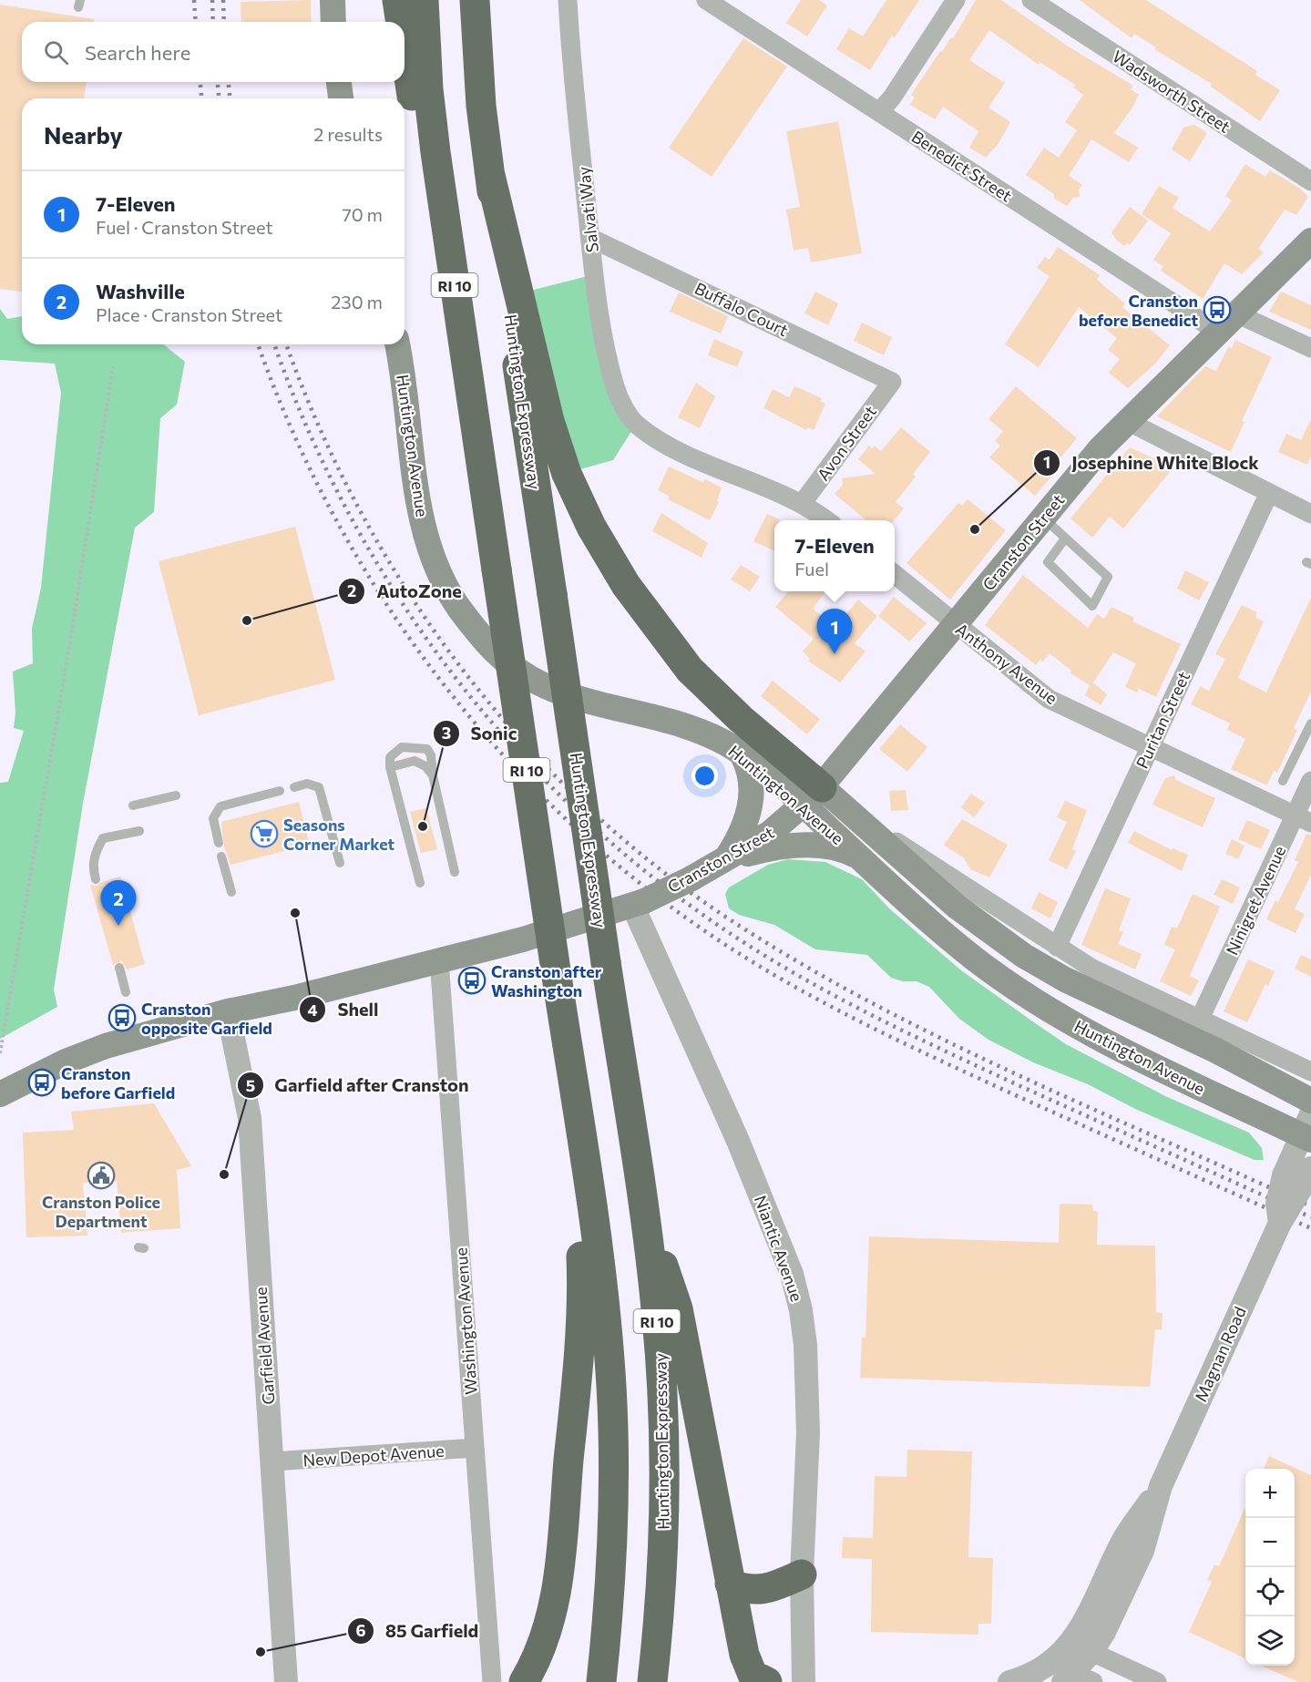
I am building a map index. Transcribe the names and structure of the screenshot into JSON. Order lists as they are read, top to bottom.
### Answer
{
  "streets": {
    "highway": ["RI 10", "Huntington Expressway"],
    "main road": ["Huntington Avenue", "Cranston Street"],
    "street": [
      "Wadsworth Street",
      "Benedict Street",
      "Salvati Way",
      "Buffalo Court",
      "Avon Street",
      "Anthony Avenue",
      "Puritan Street",
      "Ninigret Avenue",
      "Niantic Avenue",
      "Washington Avenue",
      "Garfield Avenue",
      "Magnan Road",
      "New Depot Avenue"
    ]
  },
  "crossings": [
    ["Benedict Street", "Cranston Street"],
    ["Salvati Way", "Buffalo Court"],
    ["Salvati Way", "Avon Street"],
    ["Buffalo Court", "Avon Street"],
    ["Huntington Avenue", "Cranston Street"],
    ["Huntington Avenue", "Puritan Street"],
    ["Huntington Avenue", "Ninigret Avenue"],
    ["Huntington Avenue", "Magnan Road"],
    ["Cranston Street", "Anthony Avenue"],
    ["Cranston Street", "Niantic Avenue"],
    ["Cranston Street", "Washington Avenue"],
    ["Cranston Street", "Garfield Avenue"],
    ["Anthony Avenue", "Puritan Street"],
    ["Anthony Avenue", "Ninigret Avenue"],
    ["Washington Avenue", "New Depot Avenue"],
    ["Garfield Avenue", "New Depot Avenue"]
  ],
  "places": {
    "bus stop": [
      "Cranston before Benedict",
      "Cranston after Washington",
      "Cranston opposite Garfield",
      "Cranston before Garfield"
    ],
    "other": [
      "Josephine White Block",
      "AutoZone",
      "Sonic",
      "Shell",
      "Garfield after Cranston",
      "85 Garfield"
    ],
    "supermarket": ["Seasons Corner Market"],
    "public building": ["Cranston Police Department"]
  },
  "page": {
    "search": "Search here",
    "heading": ["Nearby", "2 results"],
    "list": [
      {
        "mark": "1",
        "name": "7-Eleven",
        "note": "Fuel · Cranston Street",
        "value": "70 m"
      },
      {
        "mark": "2",
        "name": "Washville",
        "note": "Place · Cranston Street",
        "value": "230 m"
      }
    ],
    "popup": ["7-Eleven", "Fuel"],
    "pins": ["1", "2"],
    "map_buttons": ["+", "−"]
  }
}
